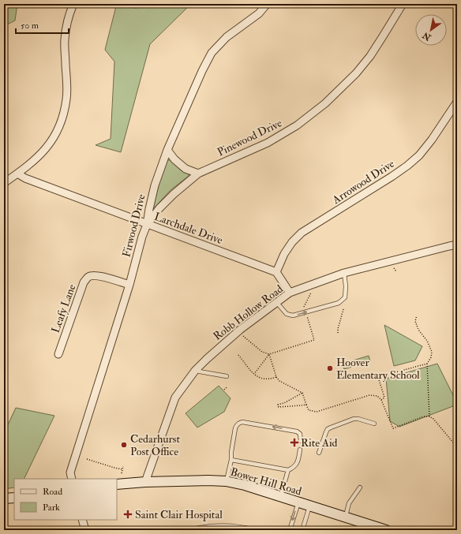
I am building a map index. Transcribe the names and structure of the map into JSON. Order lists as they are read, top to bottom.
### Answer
{
  "streets": {
    "main road": ["Bower Hill Road"],
    "street": [
      "Pinewood Drive",
      "Arrowood Drive",
      "Firwood Drive",
      "Larchdale Drive",
      "Leafy Lane",
      "Robb Hollow Road"
    ]
  },
  "crossings": [
    ["Pinewood Drive", "Firwood Drive"],
    ["Pinewood Drive", "Larchdale Drive"],
    ["Arrowood Drive", "Larchdale Drive"],
    ["Firwood Drive", "Larchdale Drive"],
    ["Firwood Drive", "Leafy Lane"],
    ["Robb Hollow Road", "Bower Hill Road"]
  ],
  "places": {
    "other": ["Hoover Elementary School", "Cedarhurst Post Office"],
    "health": ["Rite Aid", "Saint Clair Hospital"]
  },
  "legend": ["Road", "Park"],
  "scale_bar": "50 m",
  "north": "bottom left"
}
